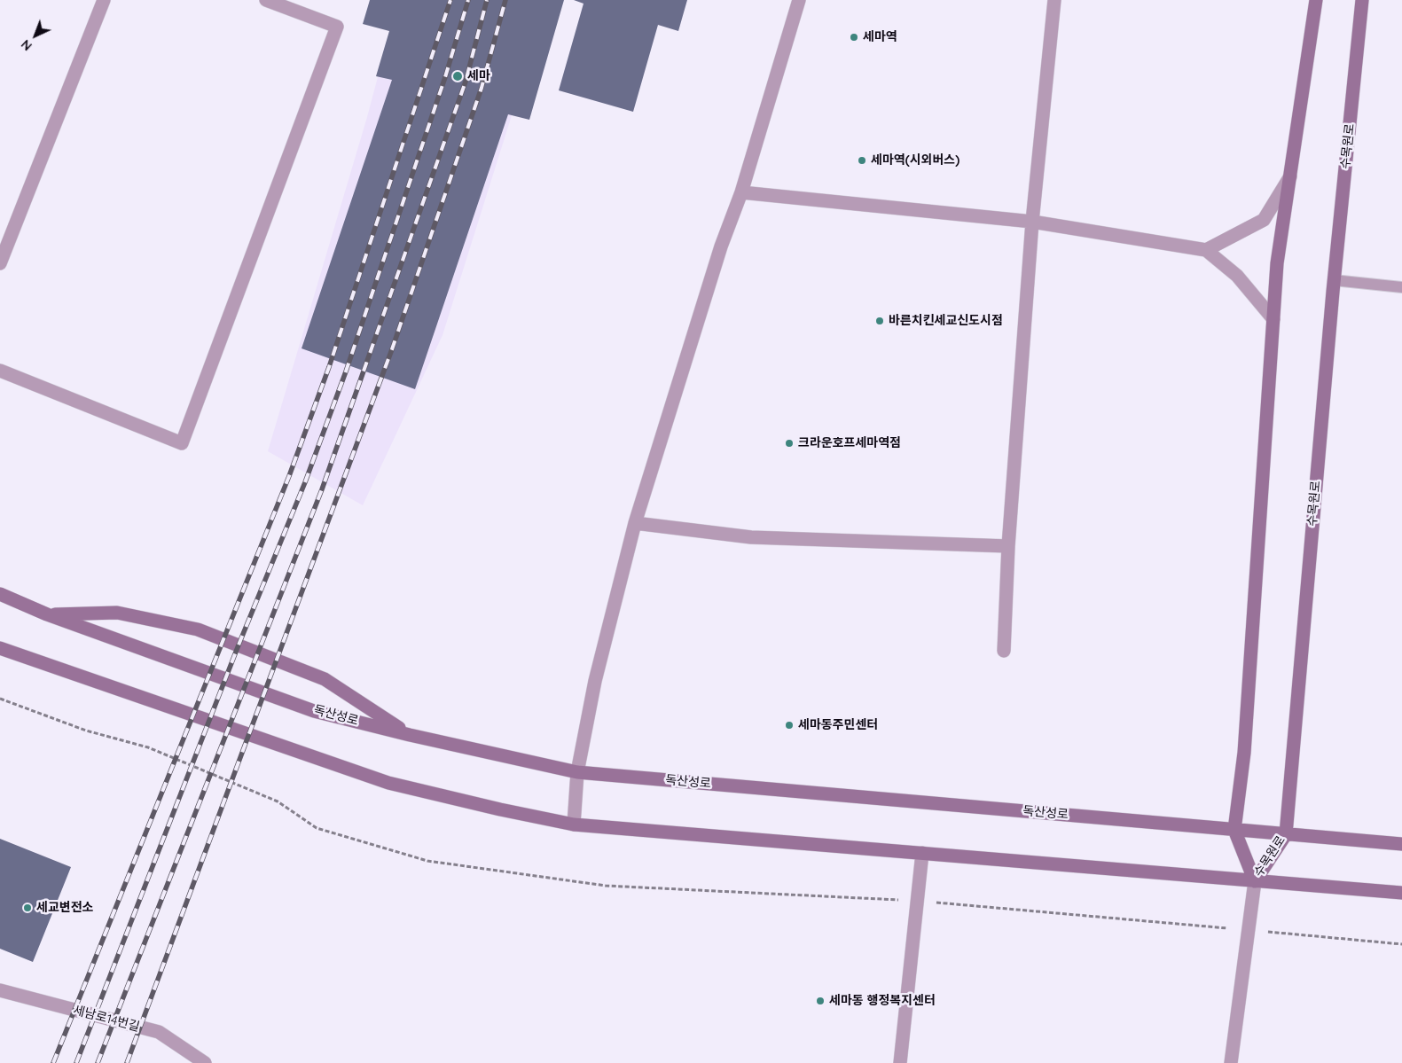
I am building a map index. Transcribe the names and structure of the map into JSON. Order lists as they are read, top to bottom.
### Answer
{
  "streets": {
    "street": ["수목원로", "독산성로", "세남로14번길"]
  },
  "crossings": [
    ["수목원로", "독산성로"]
  ],
  "places": [
    "세마역",
    "세마",
    "세마역(시외버스)",
    "바른치킨세교신도시점",
    "크라운호프세마역점",
    "세마동주민센터",
    "세교변전소",
    "세마동 행정복지센터"
  ],
  "north": "bottom left"
}
